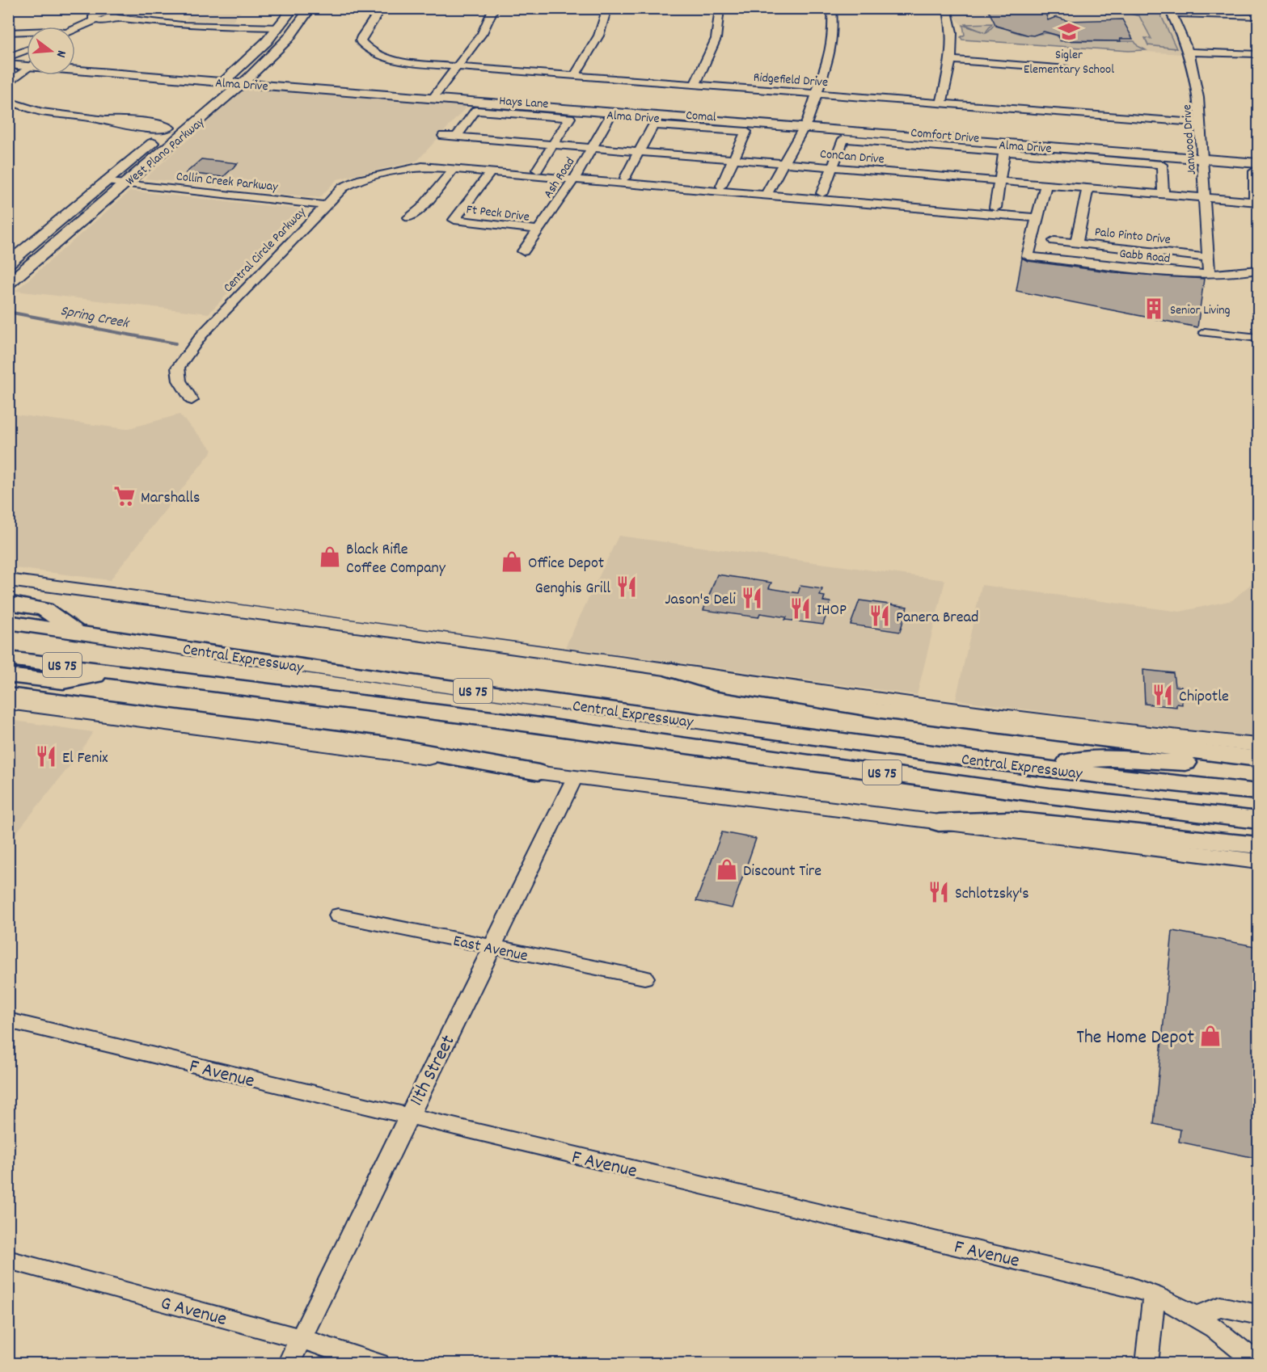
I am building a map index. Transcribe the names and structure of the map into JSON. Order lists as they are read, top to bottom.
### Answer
{
  "streets": {
    "highway": ["Central Expressway", "US 75"],
    "main road": ["Alma Drive", "West Plano Parkway"],
    "street": [
      "Ridgefield Drive",
      "Hays Lane",
      "Comal",
      "Comfort Drive",
      "Janwood Drive",
      "ConCan Drive",
      "Ash Road",
      "Collin Creek Parkway",
      "Ft Peck Drive",
      "Palo Pinto Drive",
      "Central Circle Parkway",
      "Gabb Road",
      "East Avenue",
      "11th Street",
      "F Avenue",
      "G Avenue"
    ]
  },
  "crossings": [
    ["Ridgefield Drive", "Janwood Drive"],
    ["Alma Drive", "Janwood Drive"],
    ["Alma Drive", "West Plano Parkway"],
    ["Alma Drive", "Ash Road"],
    ["Hays Lane", "ConCan Drive"],
    ["Comal", "ConCan Drive"],
    ["Comfort Drive", "ConCan Drive"],
    ["Janwood Drive", "ConCan Drive"],
    ["Janwood Drive", "Palo Pinto Drive"],
    ["Janwood Drive", "Gabb Road"],
    ["West Plano Parkway", "Collin Creek Parkway"],
    ["ConCan Drive", "Ash Road"],
    ["Ash Road", "Ft Peck Drive"],
    ["Ash Road", "Central Circle Parkway"],
    ["Collin Creek Parkway", "Central Circle Parkway"],
    ["Ft Peck Drive", "Central Circle Parkway"],
    ["Central Circle Parkway", "Gabb Road"],
    ["East Avenue", "11th Street"],
    ["11th Street", "F Avenue"],
    ["11th Street", "G Avenue"]
  ],
  "water": ["Spring Creek"],
  "places": {
    "school or university": ["Sigler Elementary School"],
    "building": ["Senior Living"],
    "supermarket": ["Marshalls"],
    "shop": [
      "Black Rifle Coffee Company",
      "Office Depot",
      "Discount Tire",
      "The Home Depot"
    ],
    "restaurant": [
      "Genghis Grill",
      "Jason's Deli",
      "IHOP",
      "Panera Bread",
      "Chipotle",
      "El Fenix",
      "Schlotzsky's"
    ]
  },
  "north": "right"
}
